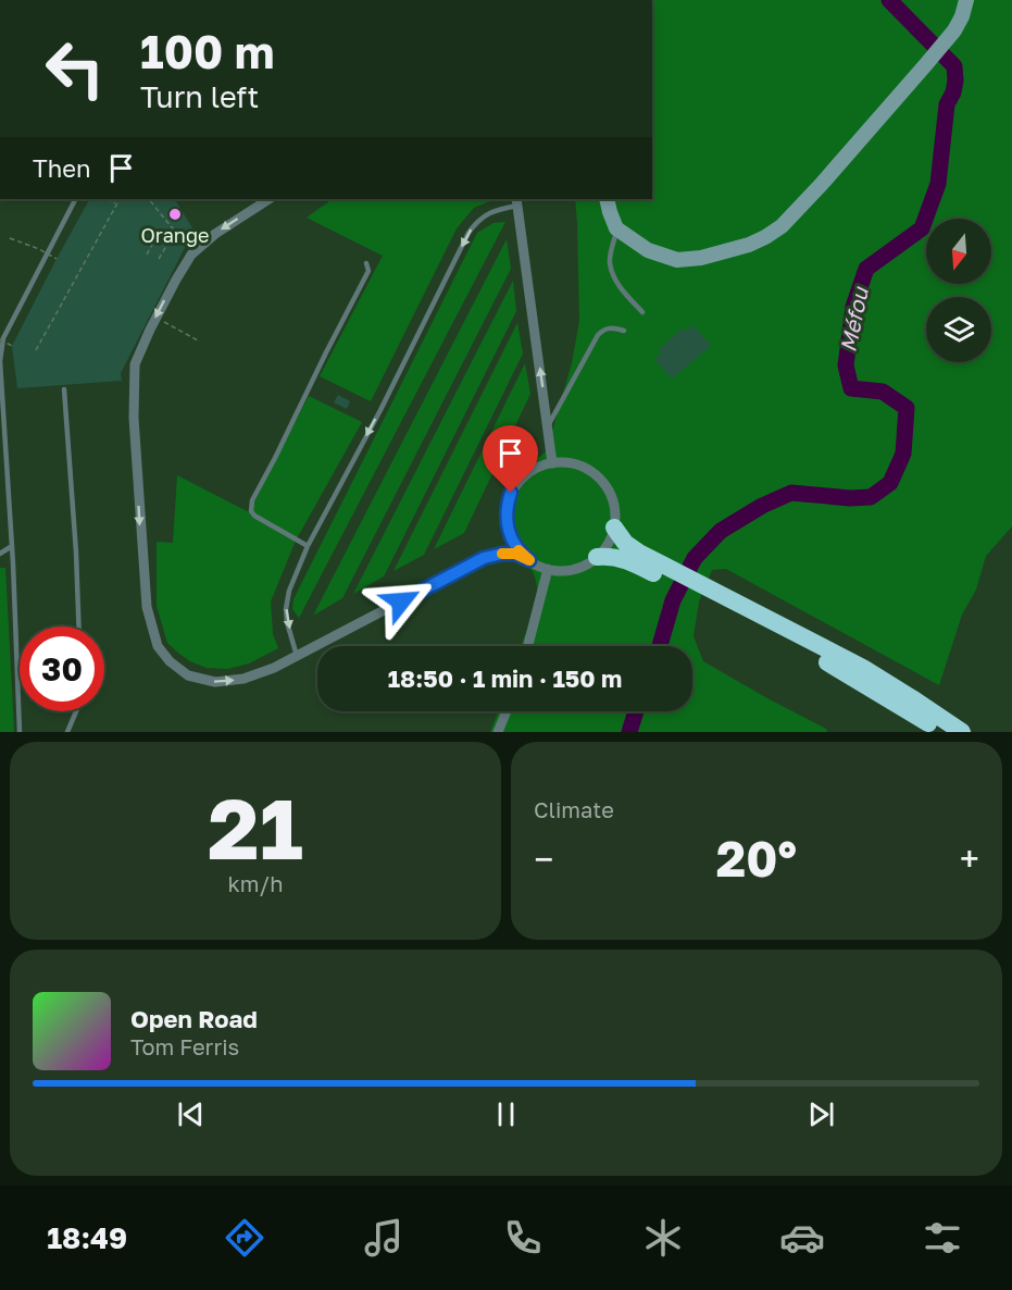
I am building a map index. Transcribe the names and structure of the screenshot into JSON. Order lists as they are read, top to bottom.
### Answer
{
  "water": ["Méfou"],
  "places": ["Orange"],
  "north": "bottom",
  "page": {
    "turn": ["100 m", "Turn left"],
    "then": "Then",
    "limit": "30",
    "trip": "18:50 · 1 min · 150 m",
    "tile": [
      ["21", "km/h"],
      "Climate"
    ],
    "heat": ["−", "20°", "+"],
    "song": ["Open Road", "Tom Ferris"],
    "tabs": "18:49"
  }
}
